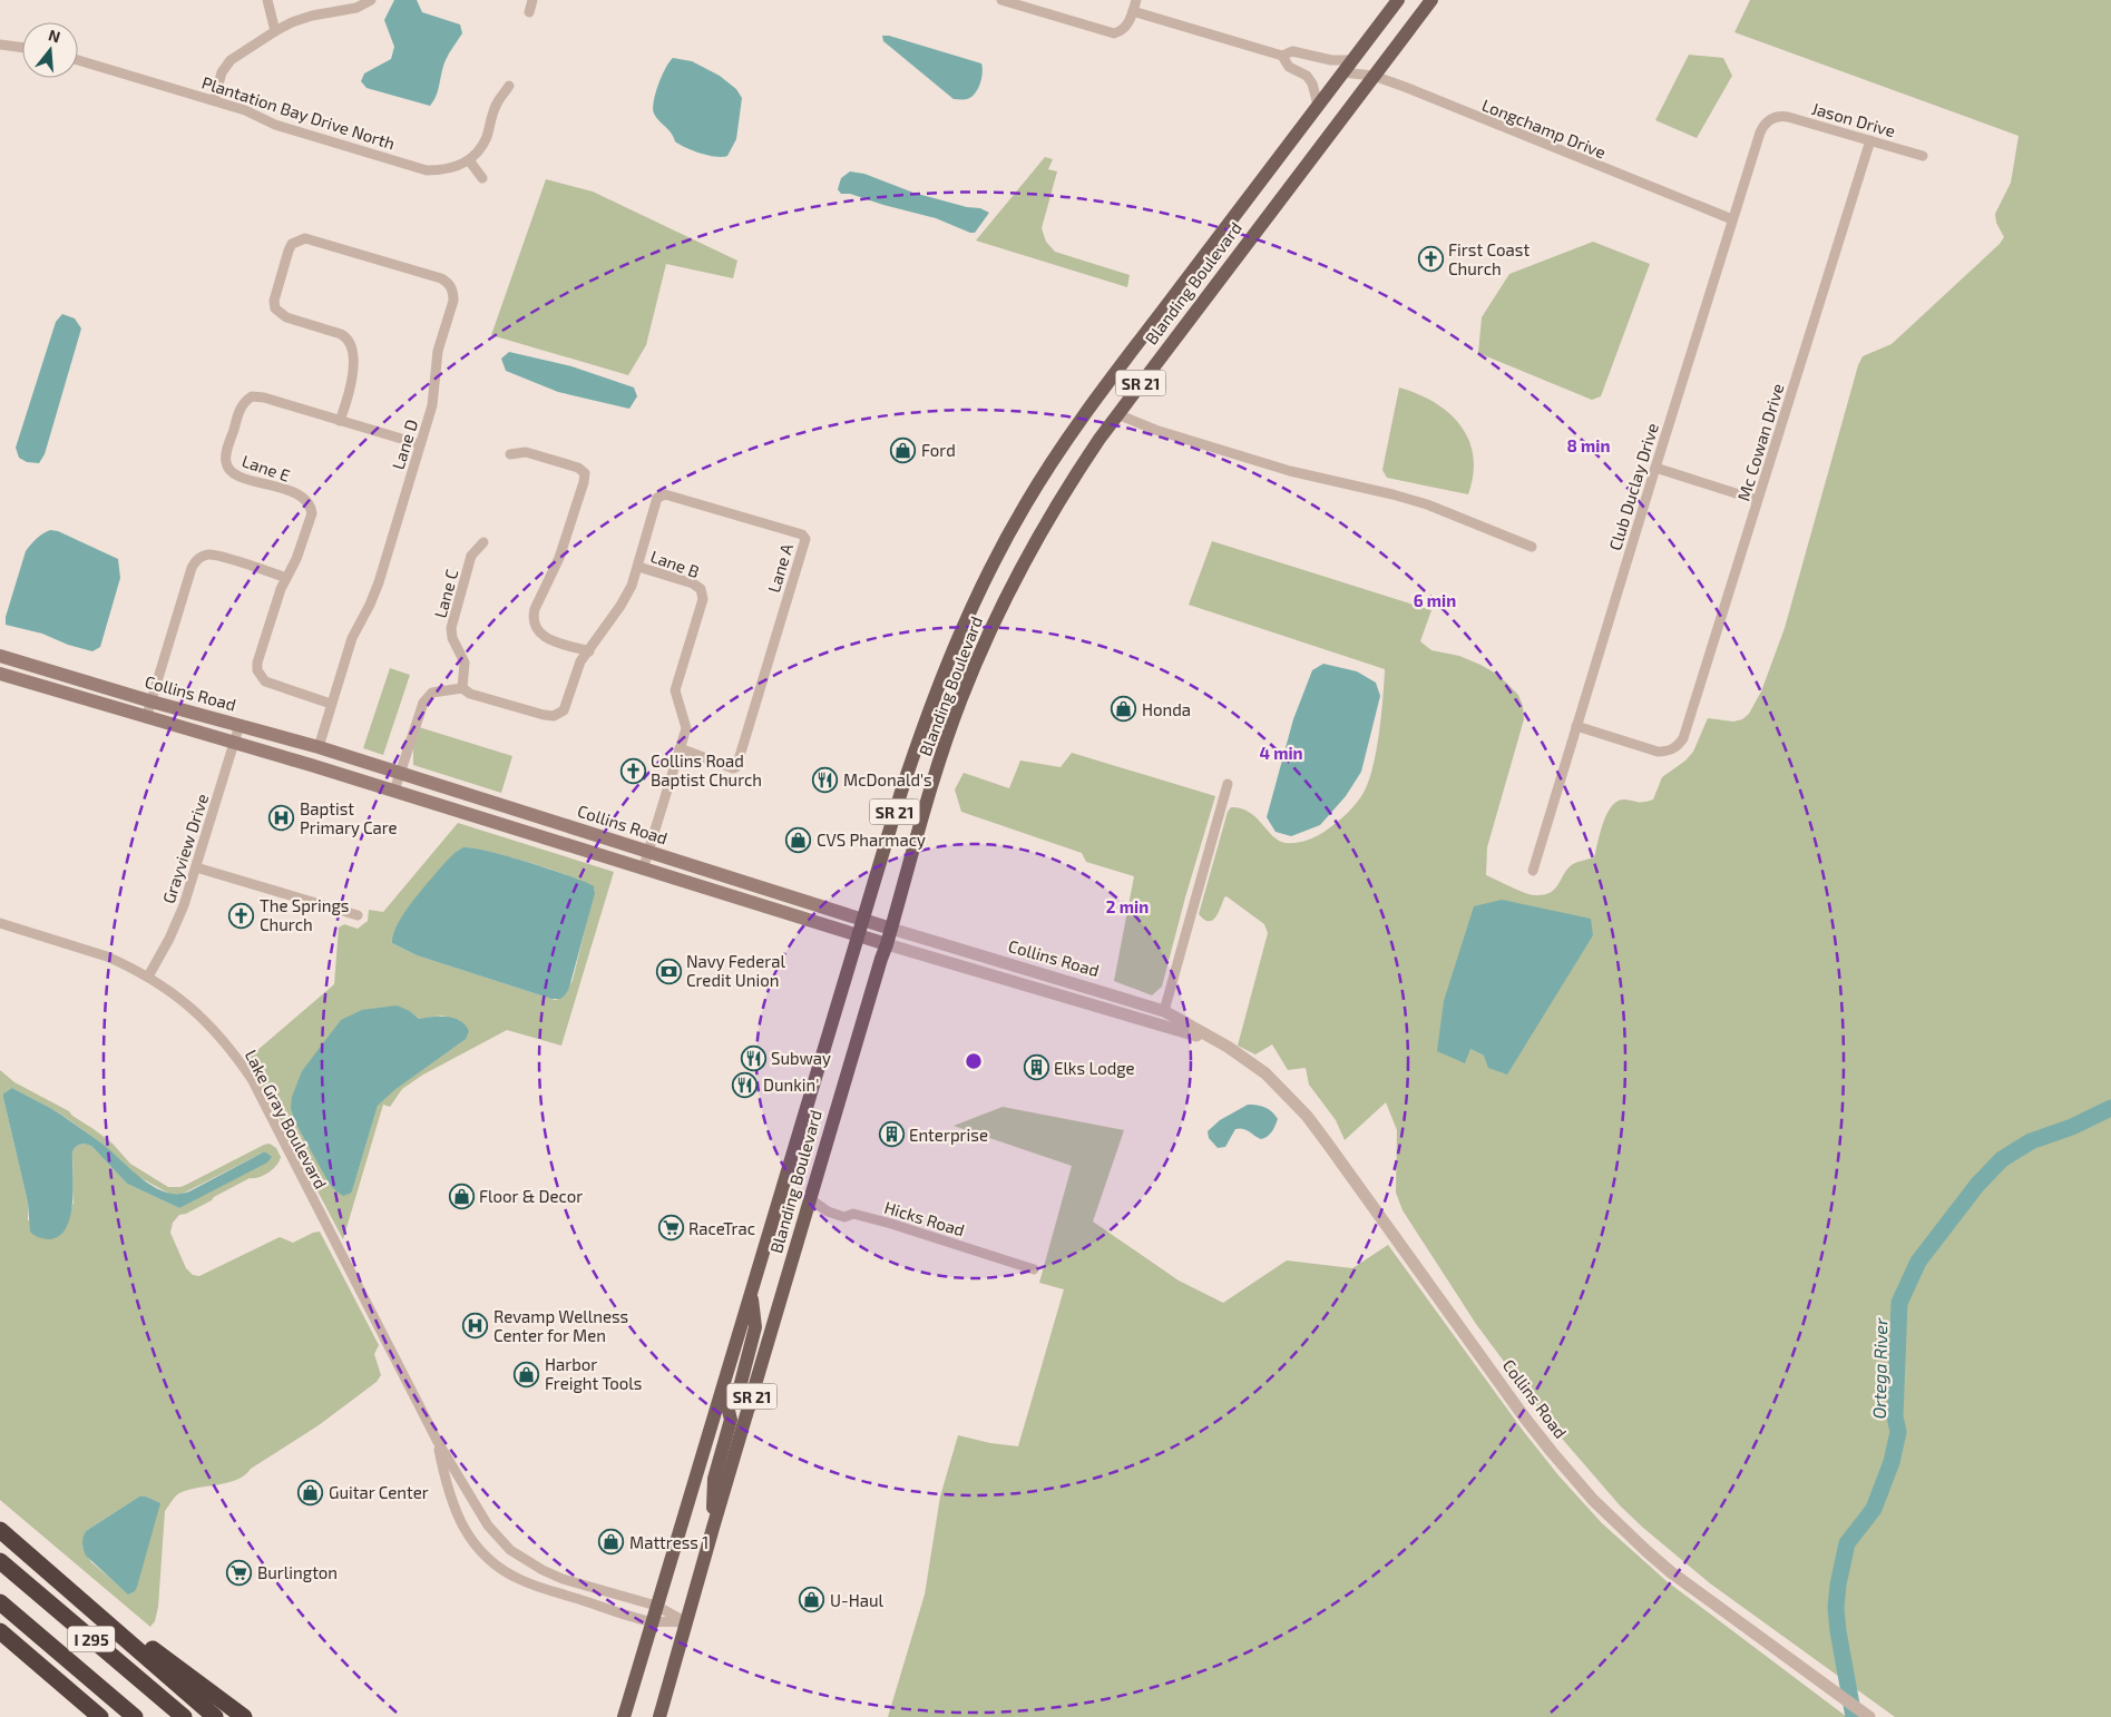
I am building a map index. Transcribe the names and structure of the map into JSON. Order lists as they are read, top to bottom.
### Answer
{
  "streets": {
    "highway": ["I 295"],
    "main road": ["Blanding Boulevard", "SR 21", "Collins Road"],
    "street": [
      "Plantation Bay Drive North",
      "Jason Drive",
      "Longchamp Drive",
      "Mc Cowan Drive",
      "Lane D",
      "Lane E",
      "Club Duclay Drive",
      "Lane B",
      "Lane A",
      "Lane C",
      "Grayview Drive",
      "Lake Gray Boulevard",
      "Hicks Road"
    ]
  },
  "crossings": [
    ["Jason Drive", "Mc Cowan Drive"],
    ["Jason Drive", "Club Duclay Drive"],
    ["Longchamp Drive", "Blanding Boulevard"],
    ["Longchamp Drive", "Club Duclay Drive"],
    ["Blanding Boulevard", "Collins Road"],
    ["Blanding Boulevard", "Lake Gray Boulevard"],
    ["Blanding Boulevard", "Hicks Road"],
    ["Mc Cowan Drive", "Club Duclay Drive"],
    ["Lane D", "Lane E"],
    ["Lane D", "Collins Road"],
    ["Lane B", "Lane A"],
    ["Lane B", "Lane C"],
    ["Collins Road", "Grayview Drive"],
    ["Grayview Drive", "Lake Gray Boulevard"]
  ],
  "water": ["Ortega River"],
  "places": {
    "church": ["First Coast Church", "Collins Road Baptist Church", "The Springs Church"],
    "shop": [
      "Ford",
      "Honda",
      "CVS Pharmacy",
      "Floor & Decor",
      "Harbor Freight Tools",
      "Guitar Center",
      "Mattress 1",
      "U-Haul"
    ],
    "restaurant": ["McDonald's", "Subway", "Dunkin'"],
    "hospital": ["Baptist Primary Care", "Revamp Wellness Center for Men"],
    "bank": ["Navy Federal Credit Union"],
    "building": ["Elks Lodge", "Enterprise"],
    "supermarket": ["RaceTrac", "Burlington"]
  },
  "north": "top",
  "rings": [
    "8 min",
    "6 min",
    "4 min",
    "2 min"
  ]
}
